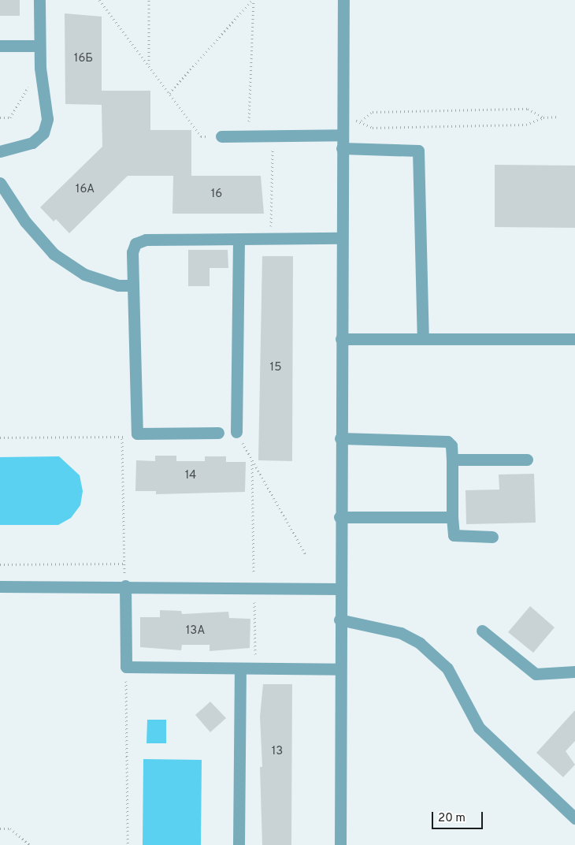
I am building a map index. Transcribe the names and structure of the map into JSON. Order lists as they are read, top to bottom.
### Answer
{
  "house_numbers": [
    "16Б",
    "16А",
    "16",
    "15",
    "14",
    "13А",
    "13"
  ],
  "scale_bar": "20 m"
}
